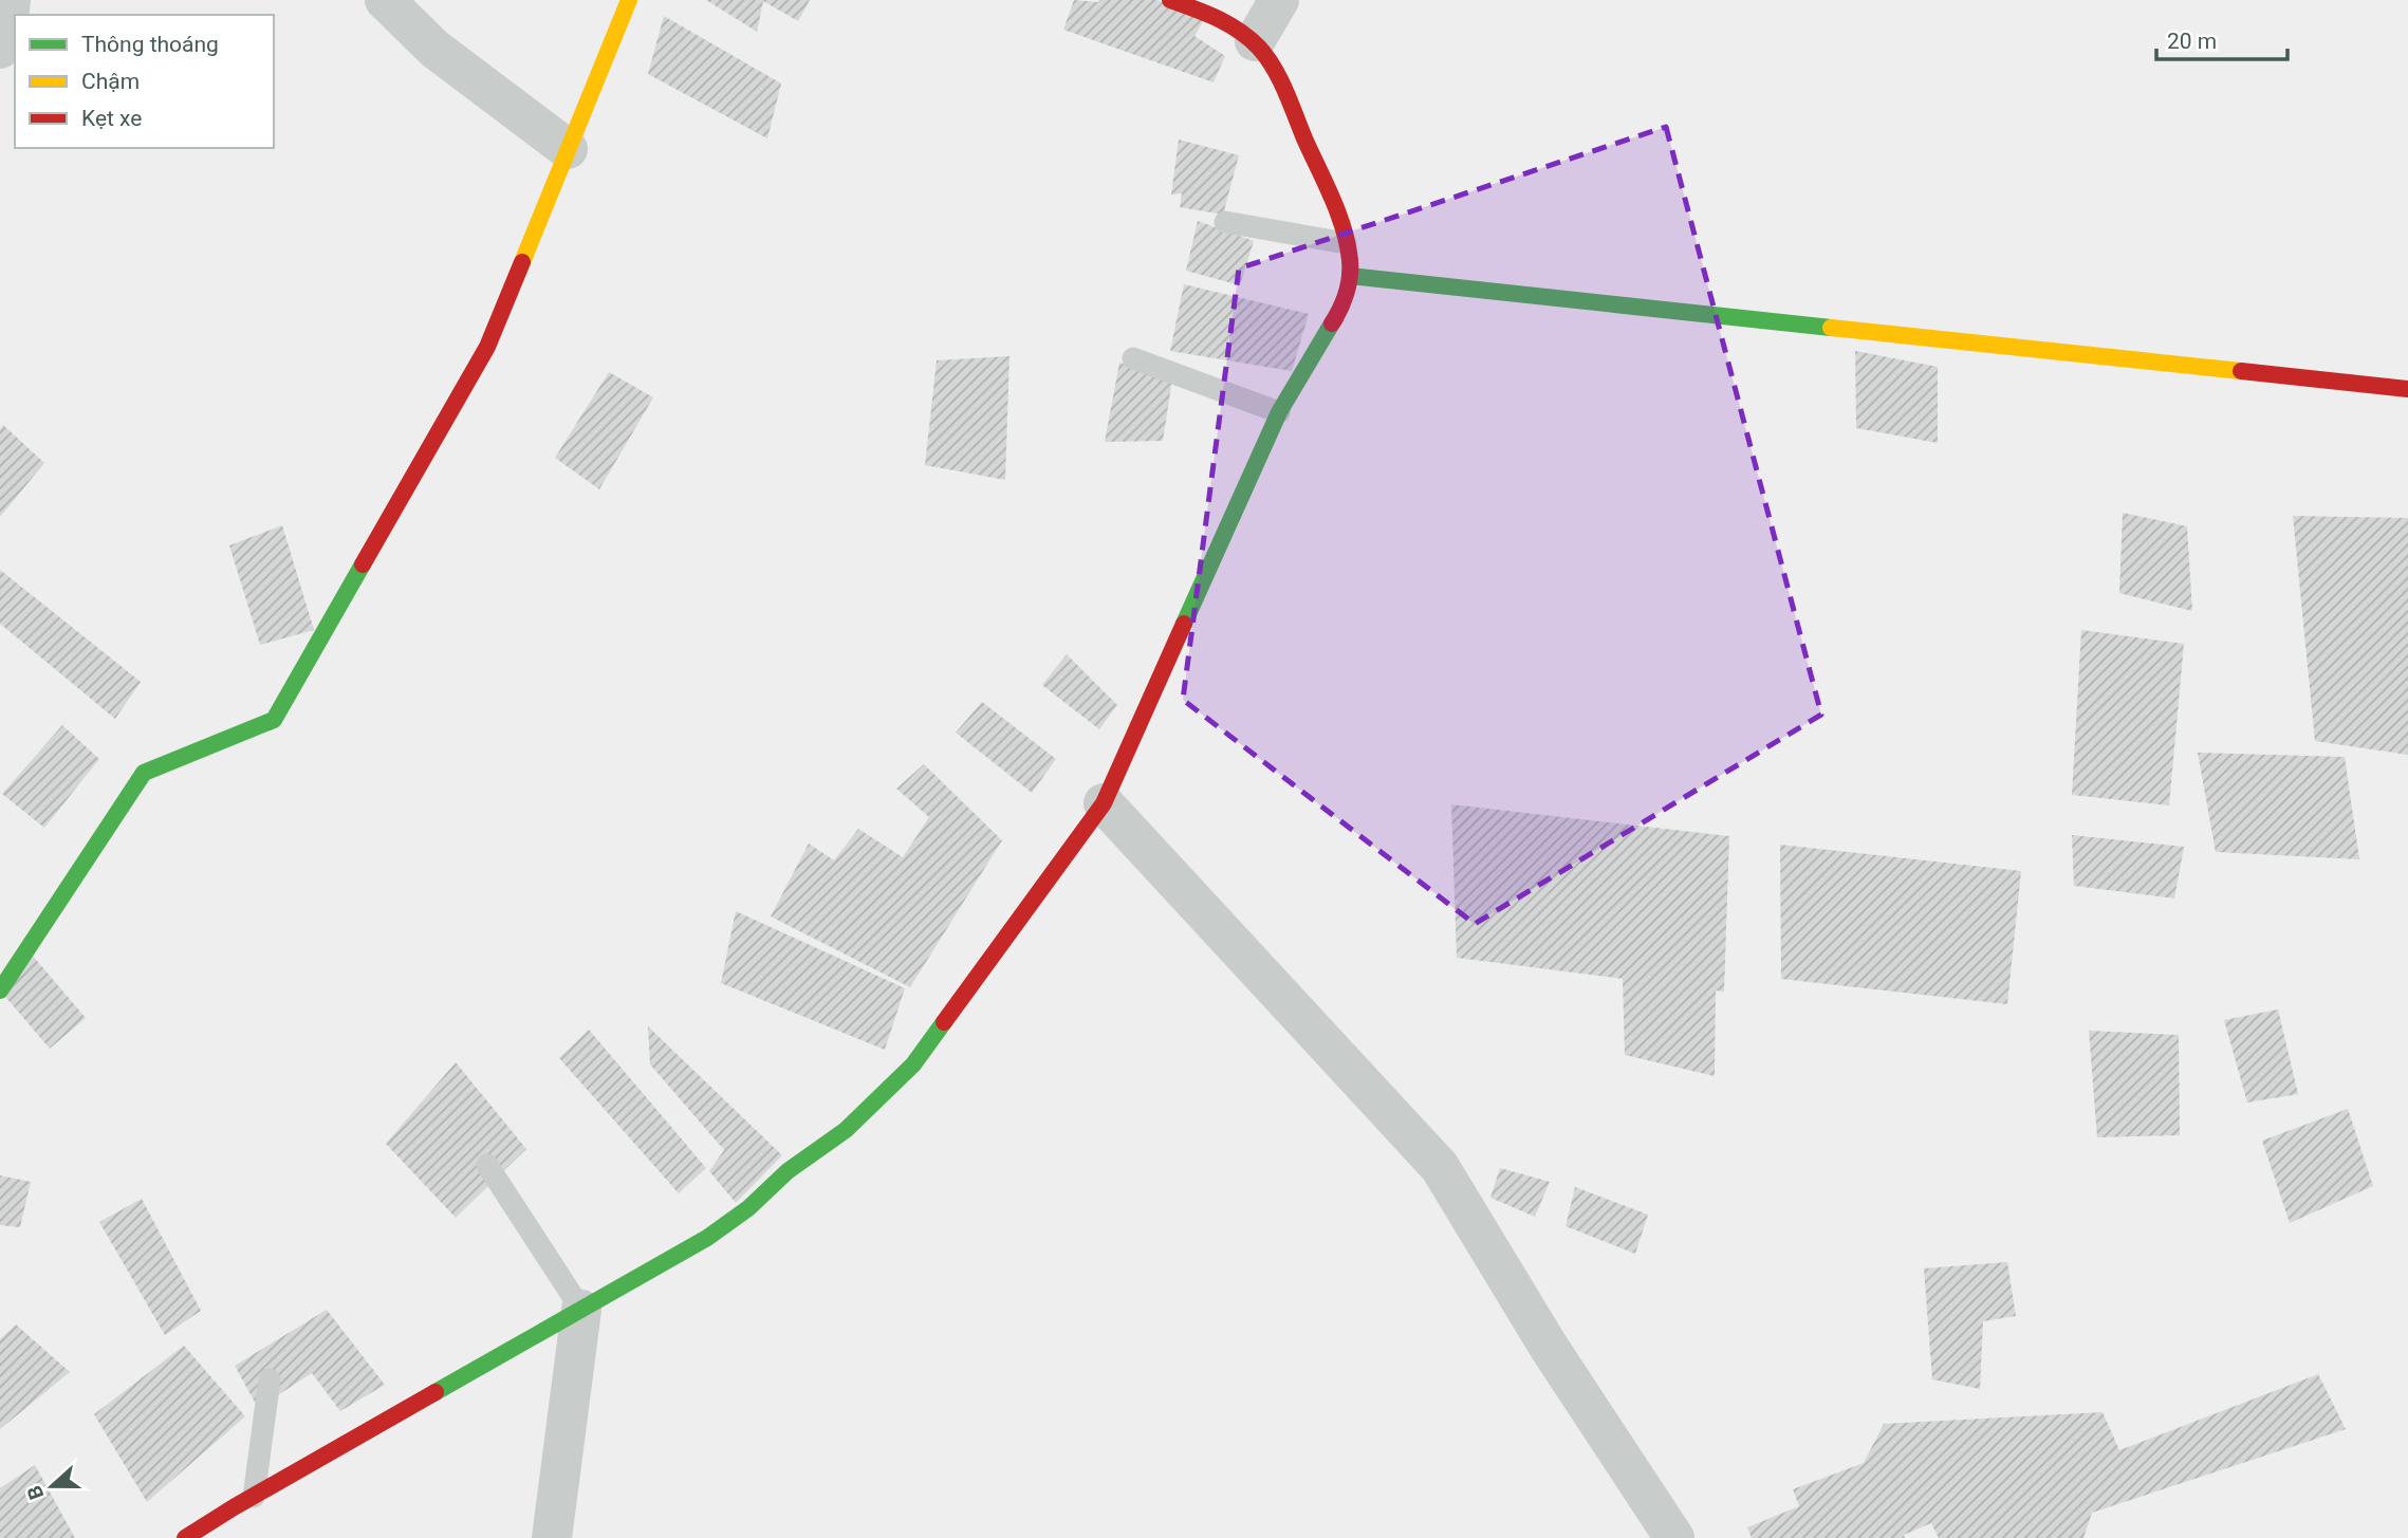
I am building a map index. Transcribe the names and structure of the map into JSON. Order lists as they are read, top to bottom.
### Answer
{
  "legend": ["Thông thoáng", "Chậm", "Kẹt xe"],
  "scale_bar": "20 m",
  "north": "left"
}
